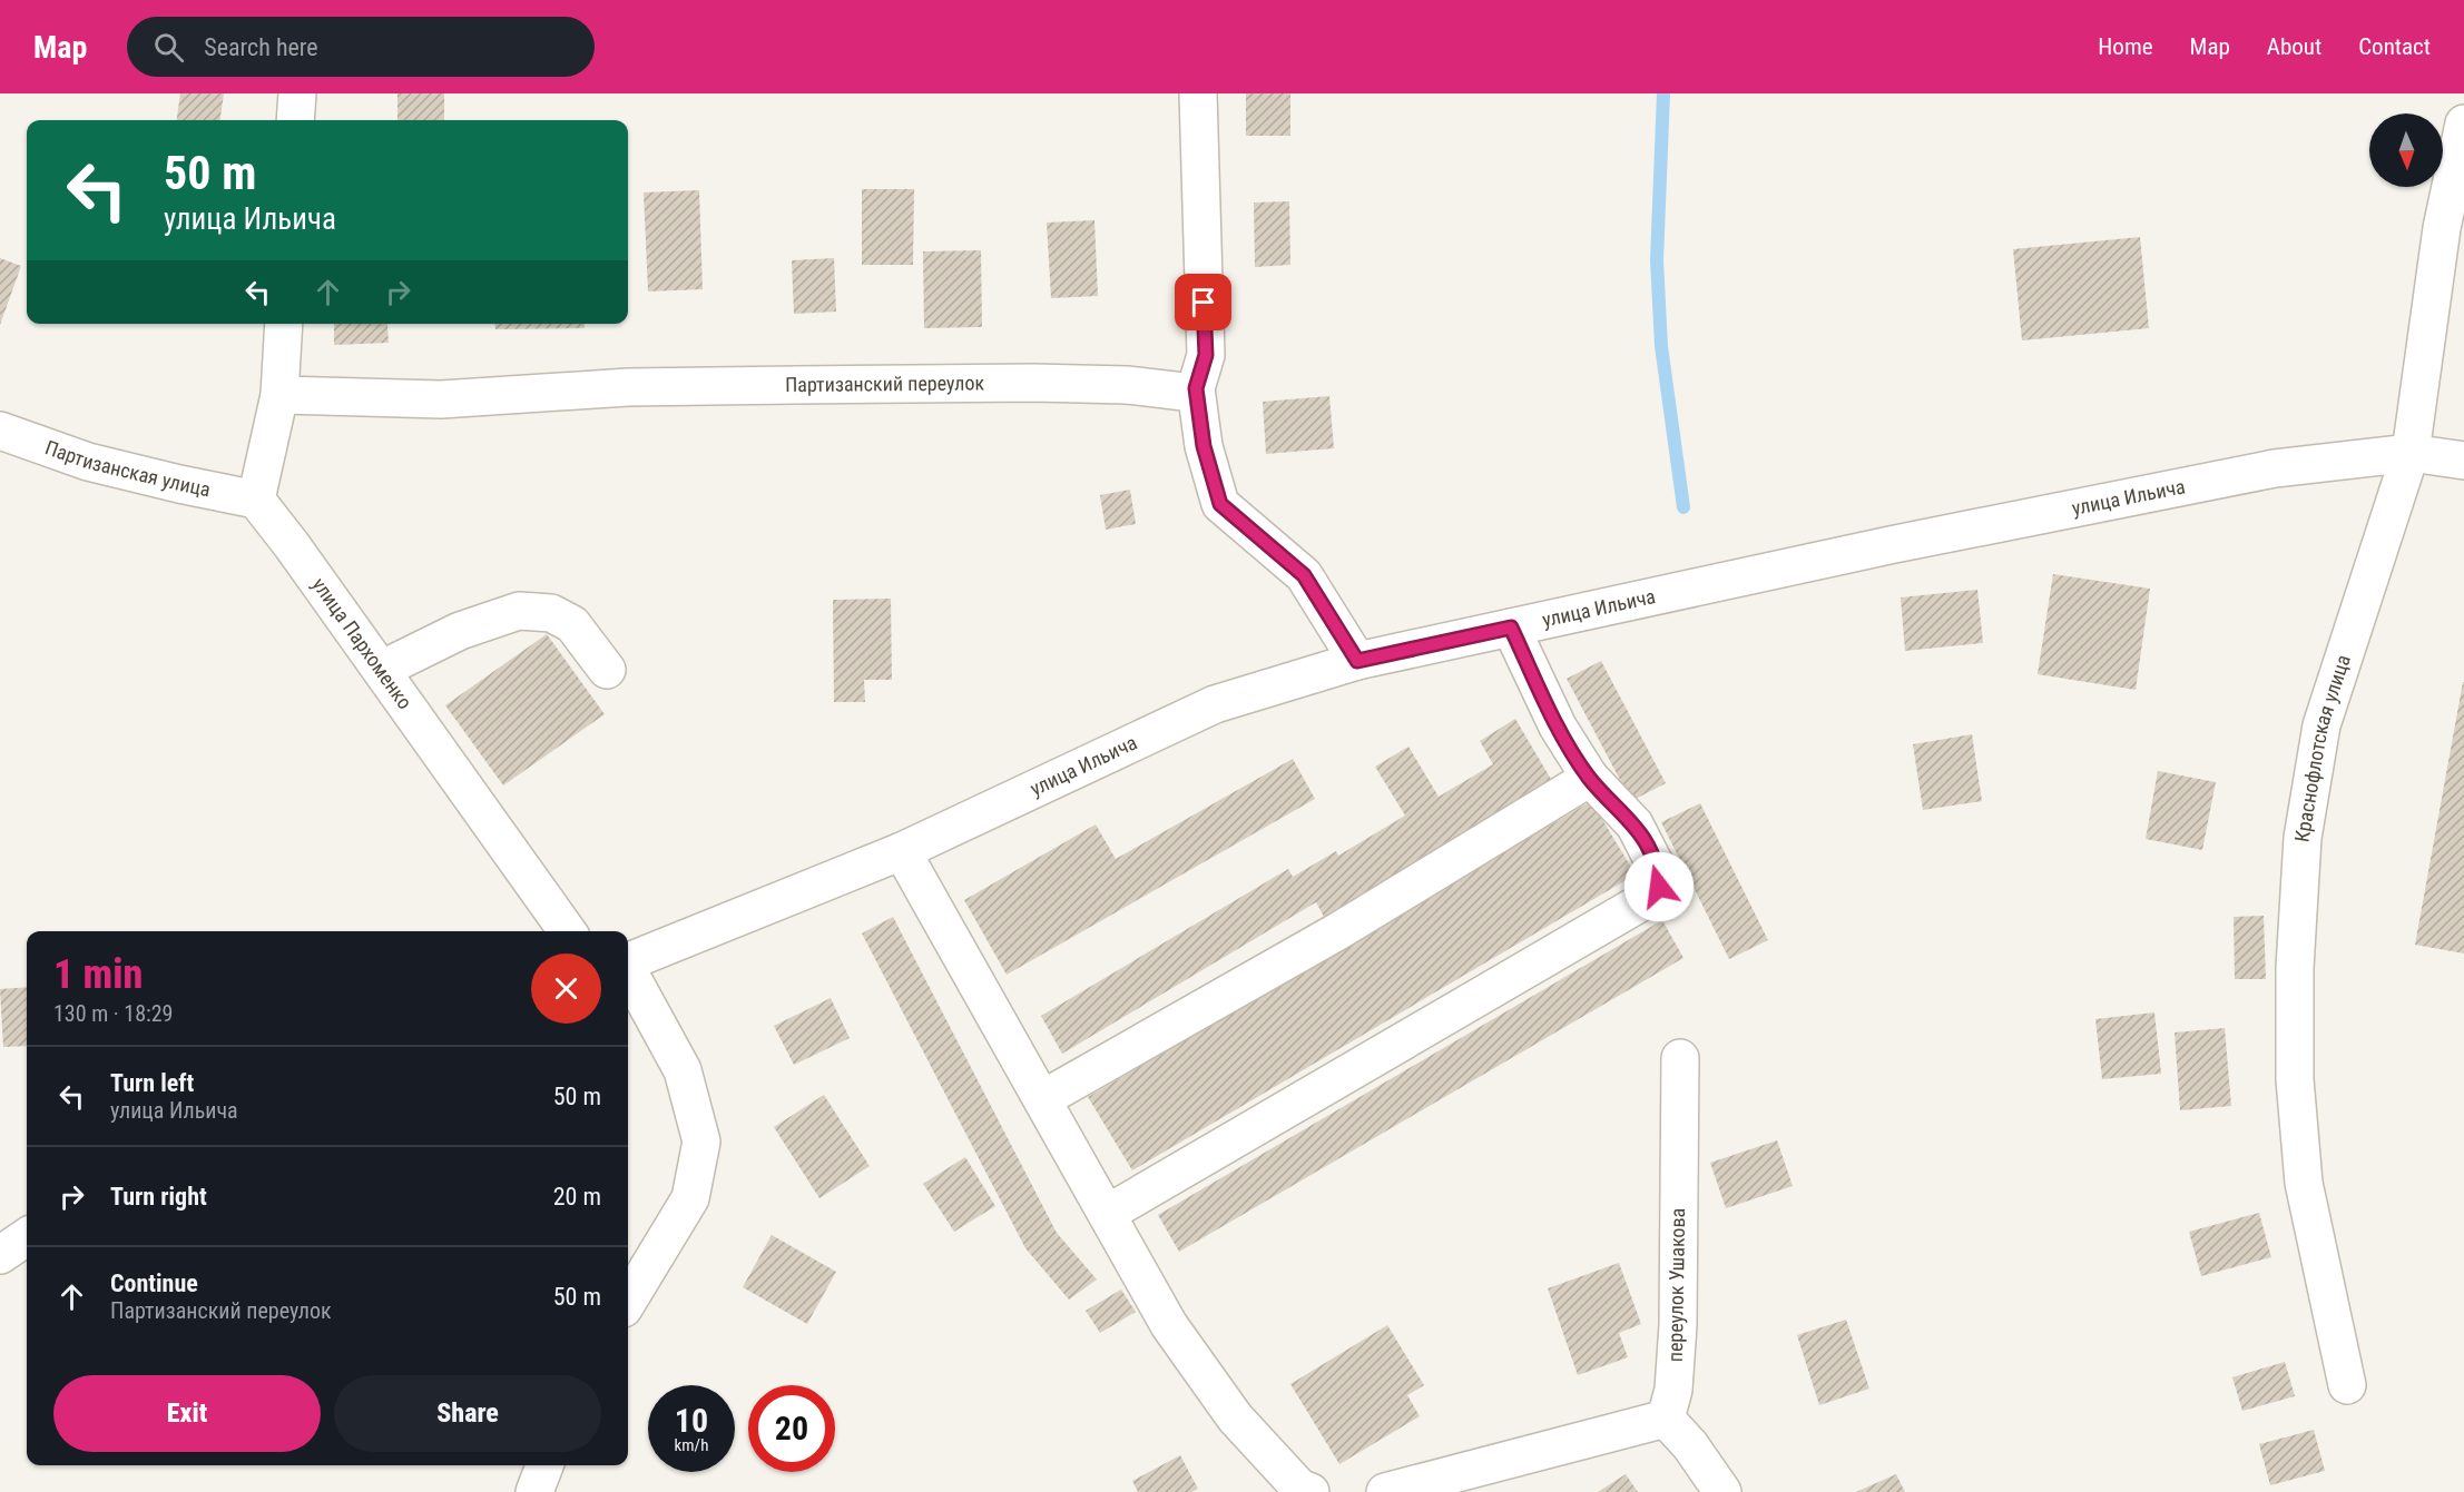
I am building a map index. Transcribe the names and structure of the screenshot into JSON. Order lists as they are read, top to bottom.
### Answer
{
  "streets": {
    "street": [
      "Партизанский переулок",
      "Партизанская улица",
      "улица Ильича",
      "улица Пархоменко",
      "Краснофлотская улица",
      "переулок Ушакова"
    ]
  },
  "crossings": [
    ["Партизанская улица", "улица Пархоменко"],
    ["улица Ильича", "Краснофлотская улица"]
  ],
  "north": "bottom",
  "page": {
    "header": "Map",
    "search": "Search here",
    "nav": [
      "Home",
      "Map",
      "About",
      "Contact"
    ],
    "turn": ["50 m", "улица Ильича"],
    "heading": ["1 min", "130 m · 18:29"],
    "list": [
      {
        "name": "Turn left",
        "note": "улица Ильича",
        "value": "50 m"
      },
      {
        "name": "Turn right",
        "value": "20 m"
      },
      {
        "name": "Continue",
        "note": "Партизанский переулок",
        "value": "50 m"
      }
    ],
    "buttons": ["Exit", "Share"],
    "speed": "10 km/h",
    "limit": "20"
  }
}
